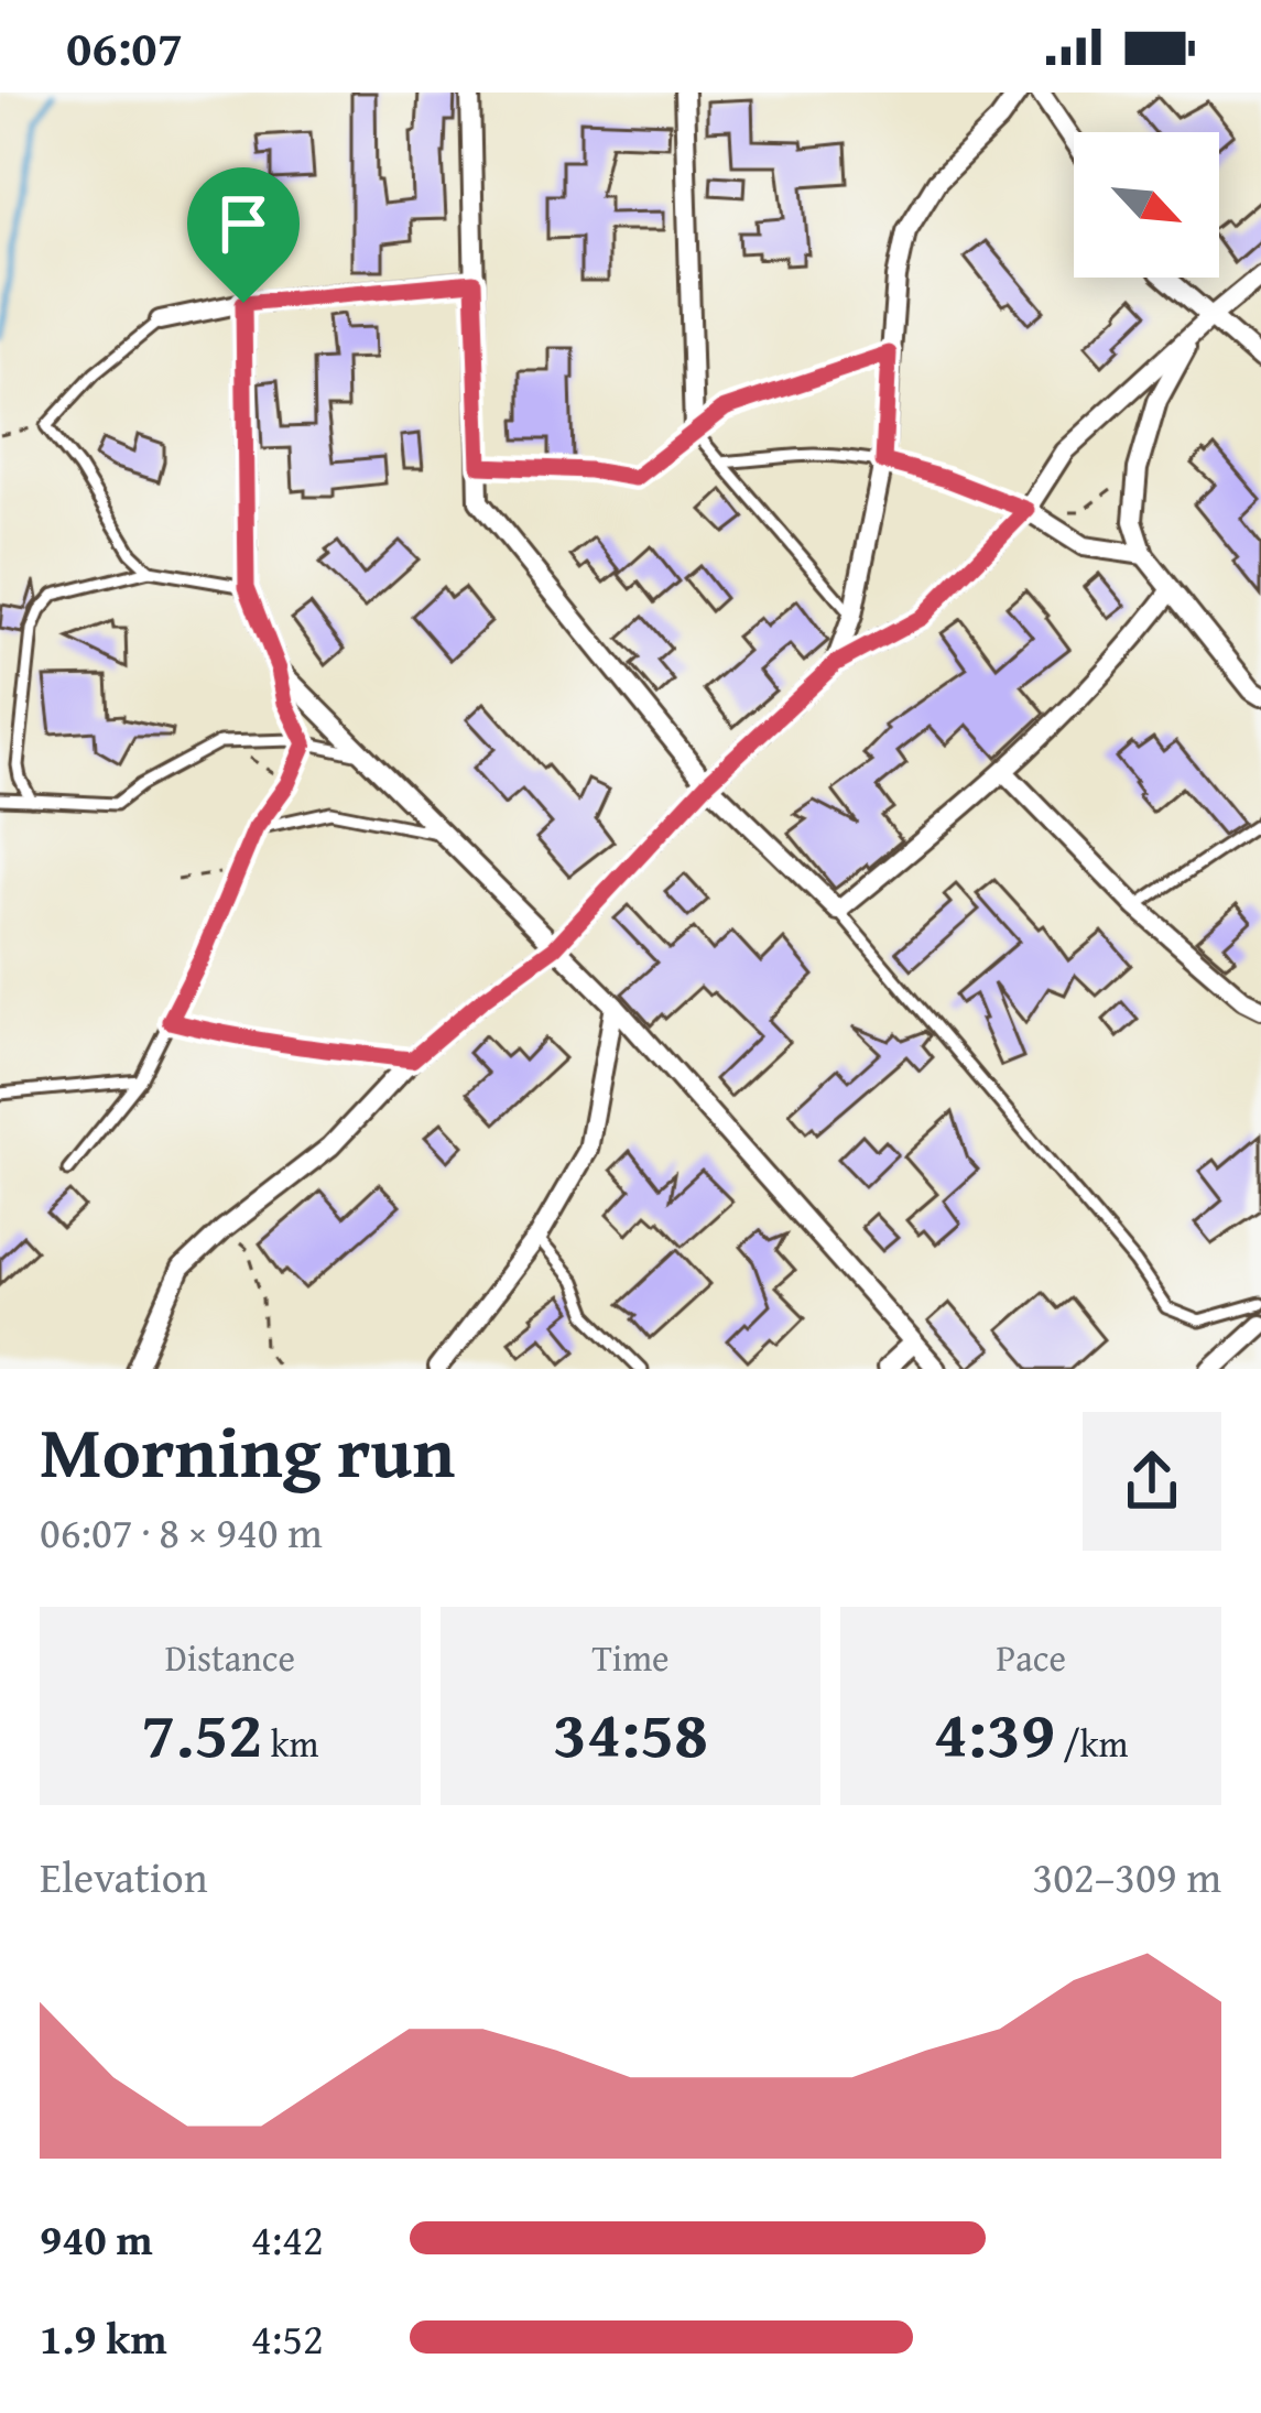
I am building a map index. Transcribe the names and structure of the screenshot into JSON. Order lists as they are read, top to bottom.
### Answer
{
  "north": "bottom right",
  "page": {
    "status": "06:07",
    "heading": ["Morning run", "06:07 · 8 × 940 m"],
    "stats": [
      ["Distance", "7.52 km"],
      ["Time", "34:58"],
      ["Pace", "4:39 /km"]
    ],
    "chart": ["Elevation", "302–309 m"],
    "list": [
      {
        "name": "940 m",
        "note": "4:42"
      },
      {
        "name": "1.9 km",
        "note": "4:52"
      }
    ]
  }
}
